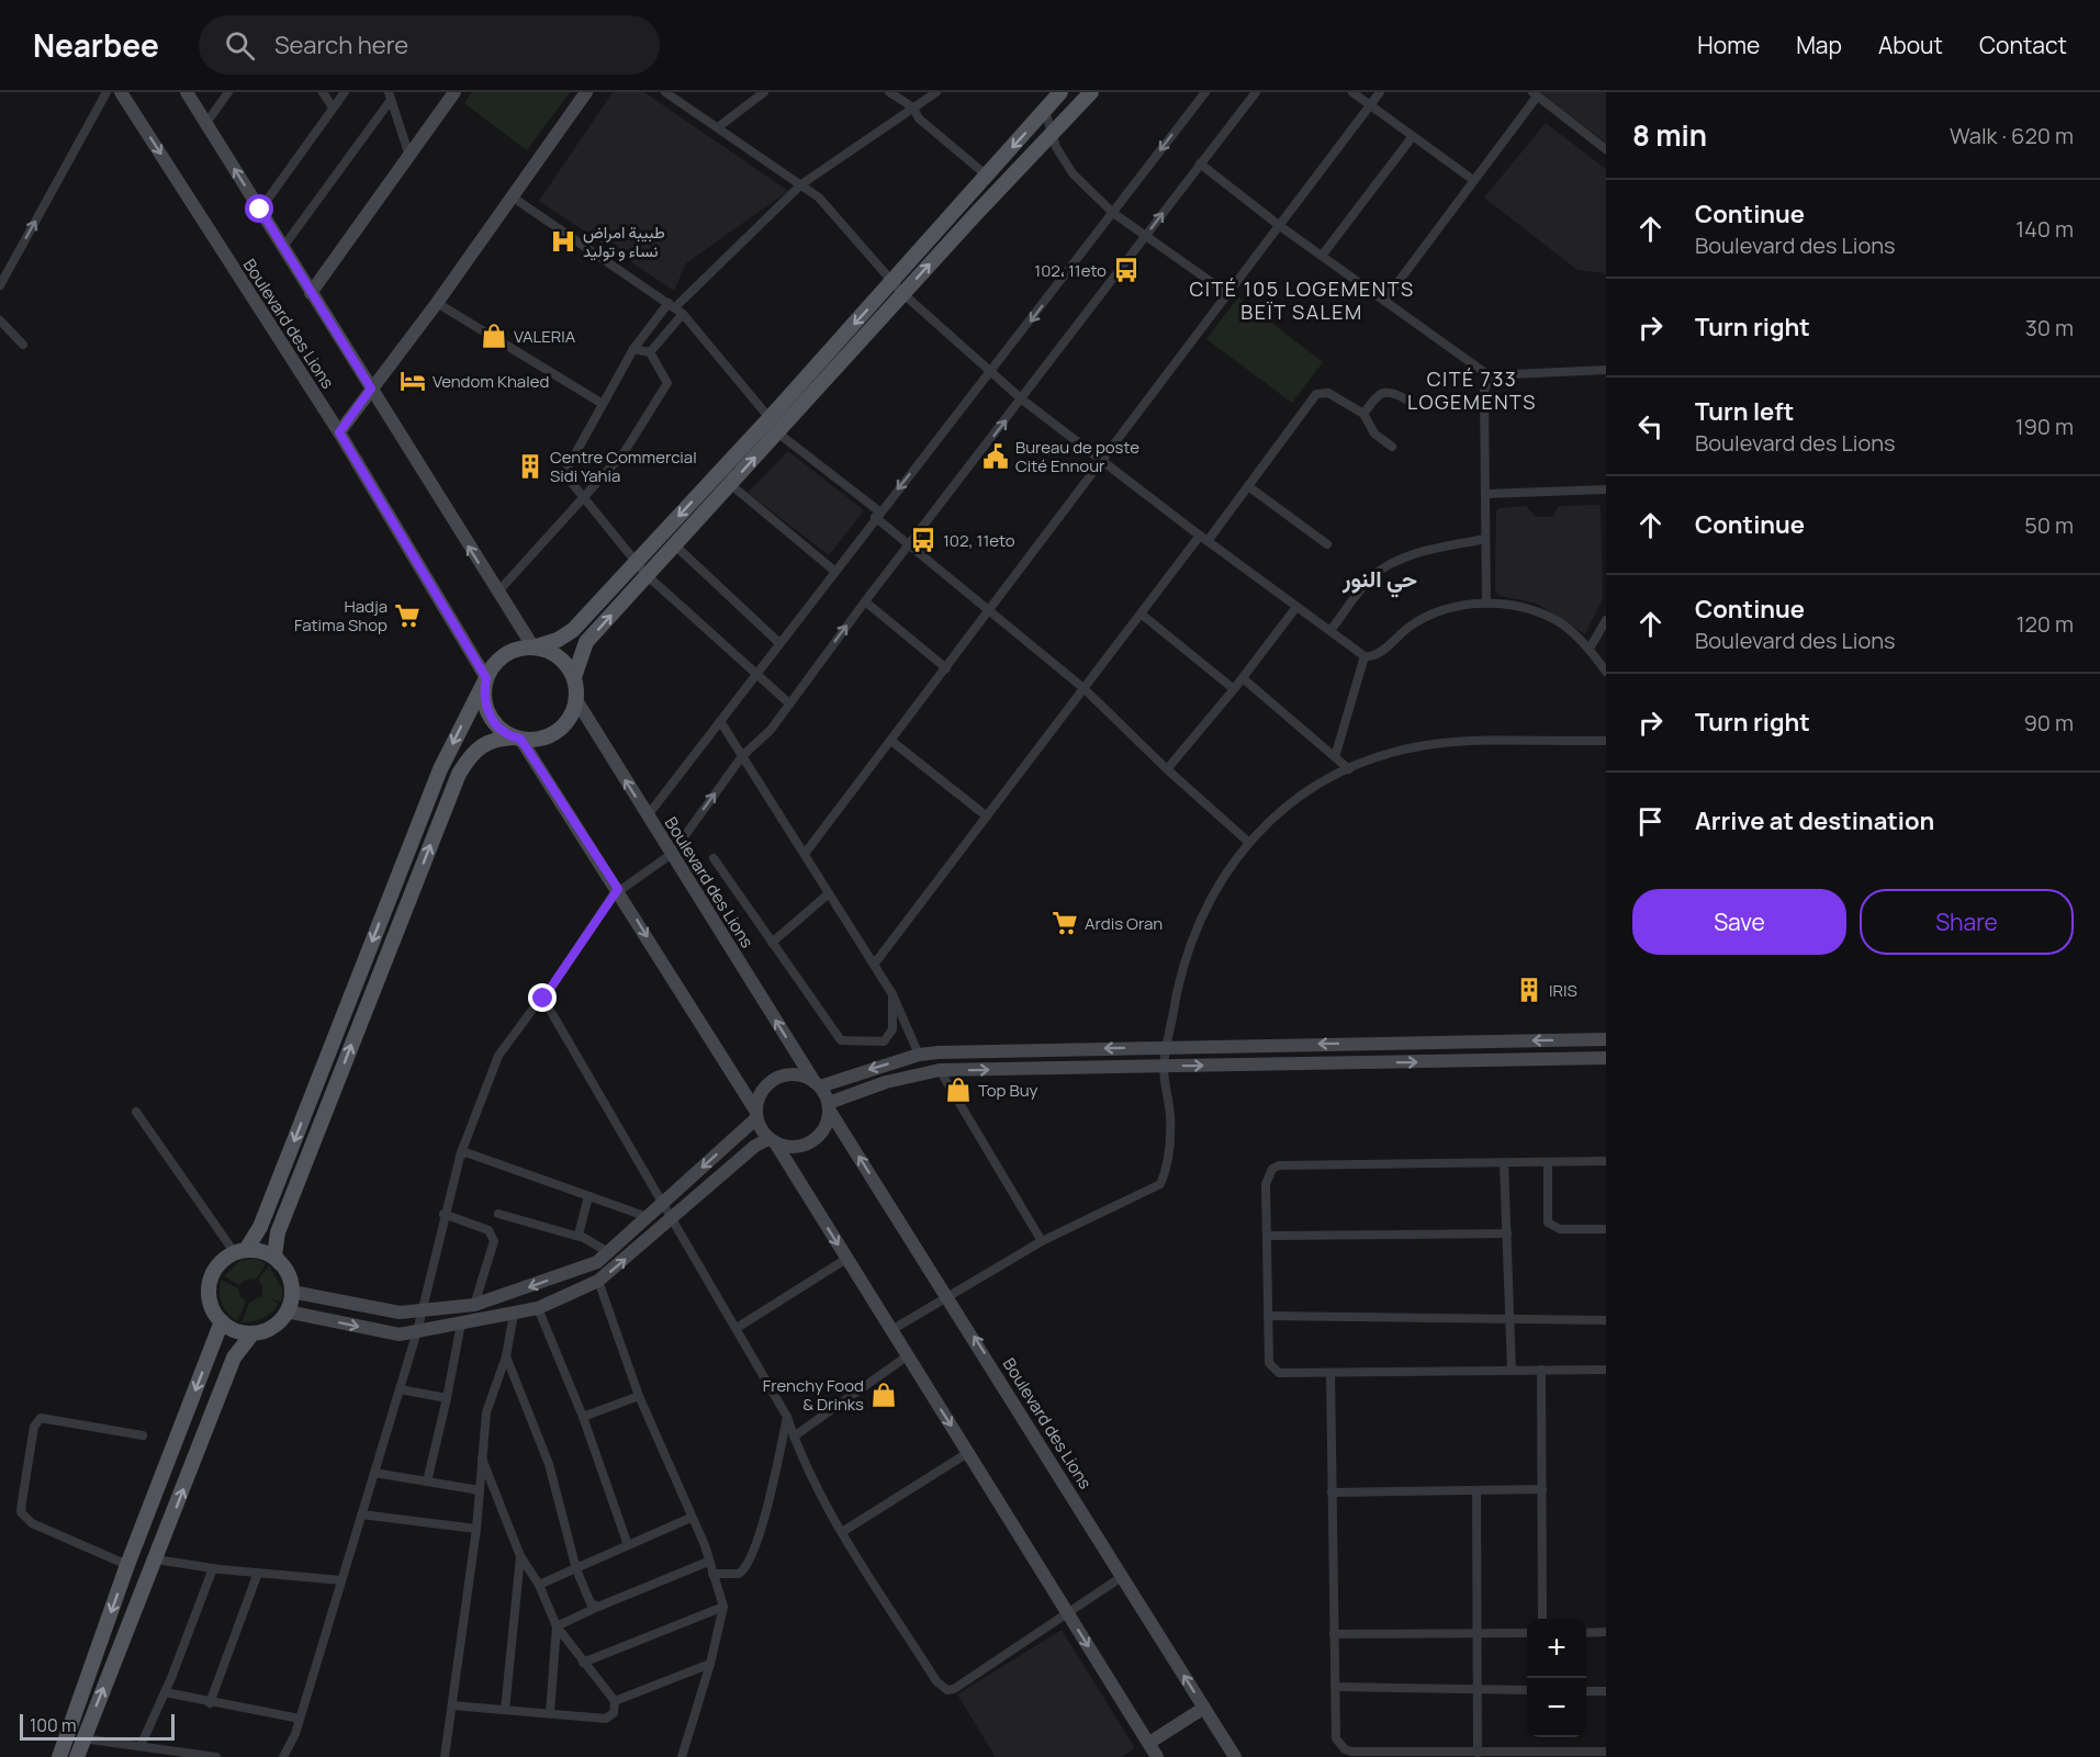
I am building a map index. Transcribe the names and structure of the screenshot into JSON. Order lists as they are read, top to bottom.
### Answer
{
  "streets": {
    "main road": ["Boulevard des Lions"]
  },
  "districts": ["CITÉ 105 LOGEMENTS BEÏT SALEM", "CITÉ 733 LOGEMENTS", "حي النور"],
  "places": {
    "hospital": ["طبيبة امراض نساء و توليد"],
    "bus stop": ["102، 11eto", "102, 11eto"],
    "shop": ["VALERIA", "Top Buy", "Frenchy Food & Drinks"],
    "hotel": ["Vendom Khaled"],
    "public building": ["Bureau de poste Cité Ennour"],
    "building": ["Centre Commercial Sidi Yahia", "IRIS"],
    "supermarket": ["Hadja Fatima Shop", "Ardis Oran"]
  },
  "scale_bar": "100 m",
  "page": {
    "header": "Nearbee",
    "search": "Search here",
    "nav": [
      "Home",
      "Map",
      "About",
      "Contact"
    ],
    "heading": ["8 min", "Walk · 620 m"],
    "list": [
      ["Continue", "Boulevard des Lions", "140 m"],
      ["Turn right", "30 m"],
      ["Turn left", "Boulevard des Lions", "190 m"],
      ["Continue", "50 m"],
      ["Continue", "Boulevard des Lions", "120 m"],
      ["Turn right", "90 m"],
      "Arrive at destination"
    ],
    "buttons": ["Save", "Share"],
    "map_buttons": ["+", "−"],
    "scale": "100 m"
  }
}
